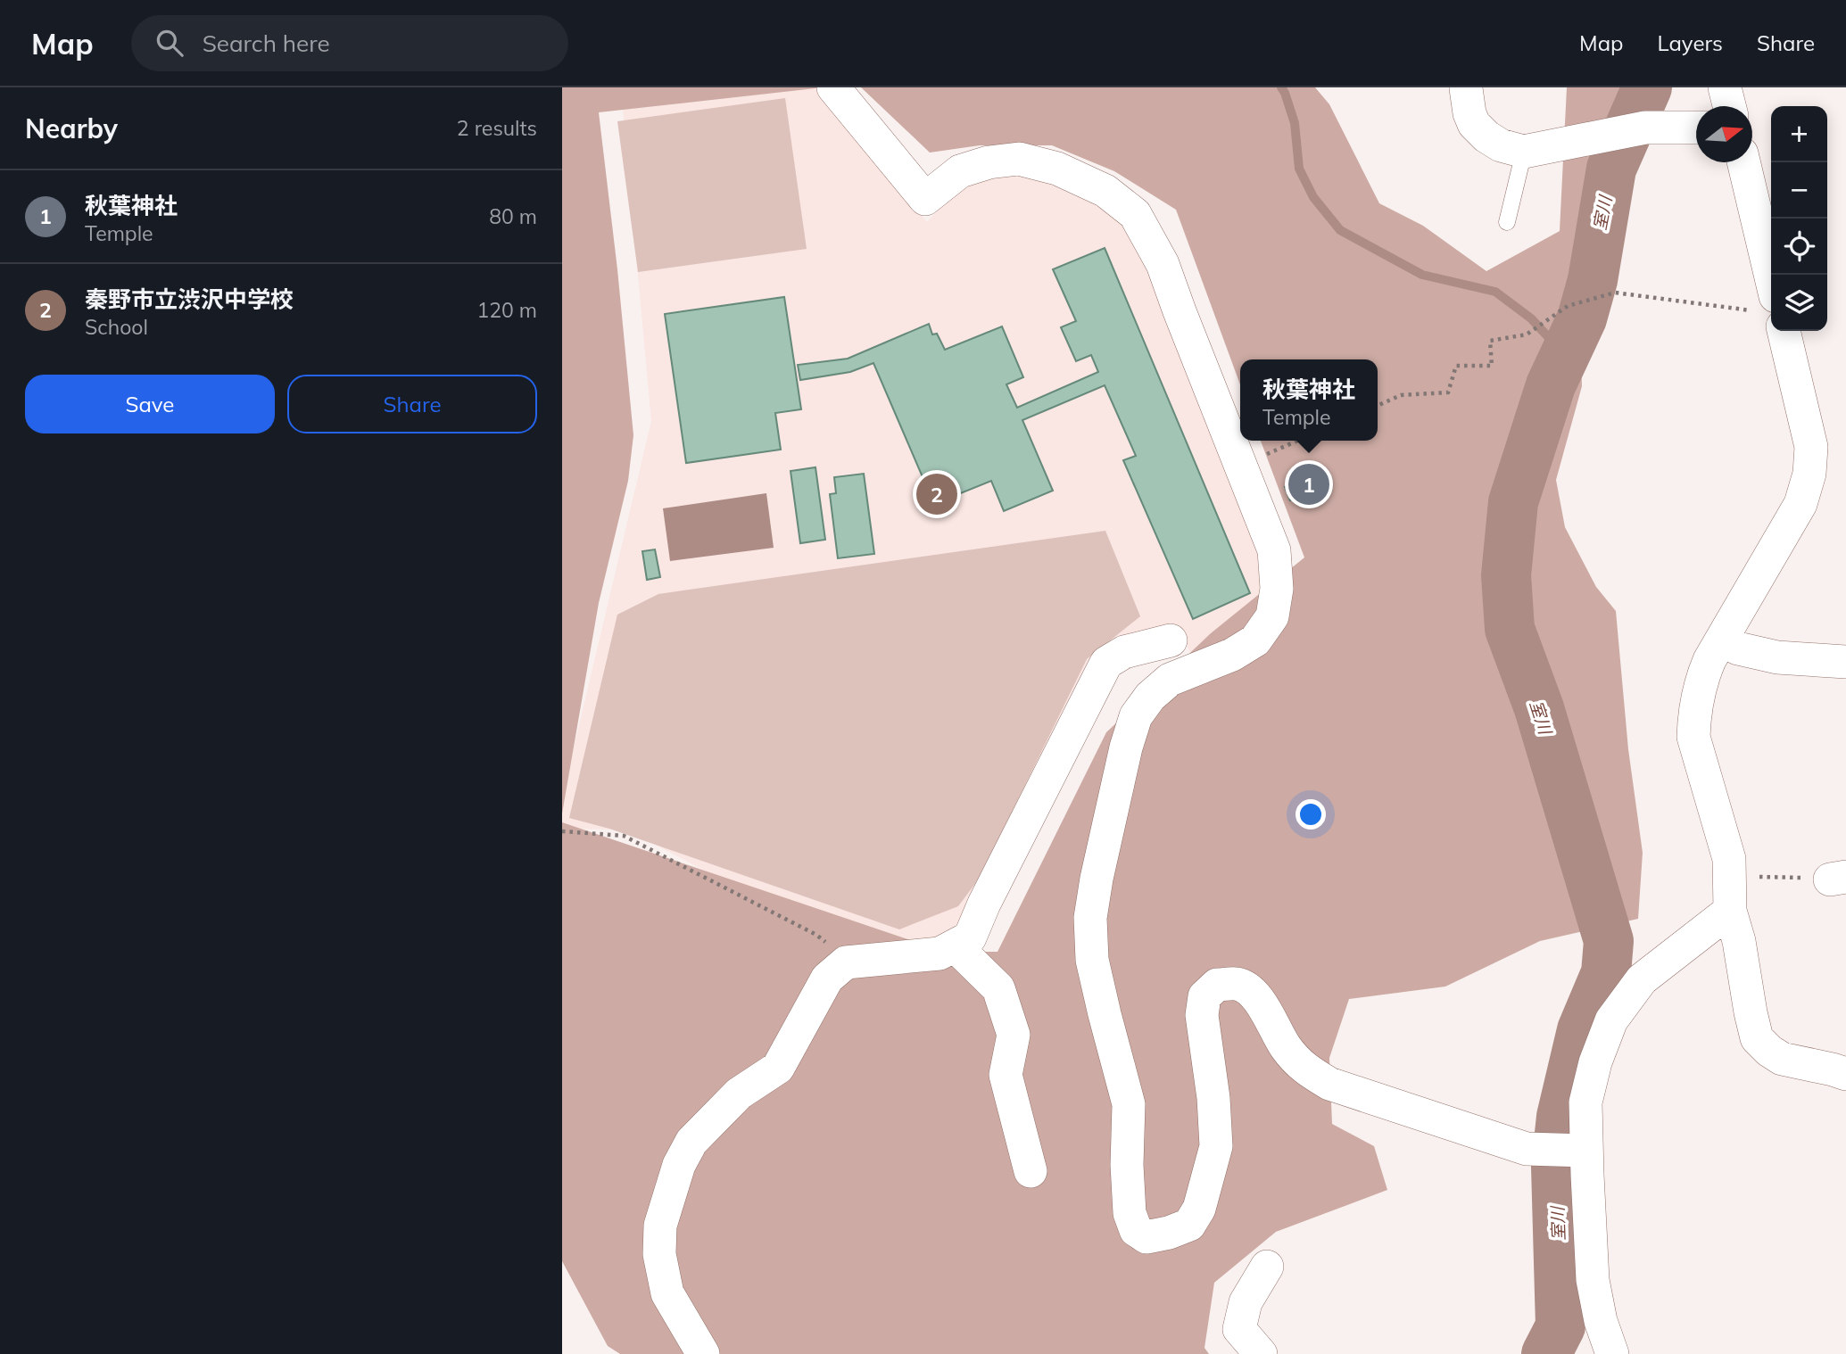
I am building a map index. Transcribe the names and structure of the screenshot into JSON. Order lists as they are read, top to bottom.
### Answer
{
  "water": ["室川"],
  "north": "right",
  "page": {
    "header": "Map",
    "search": "Search here",
    "nav": ["Map", "Layers", "Share"],
    "heading": ["Nearby", "2 results"],
    "map_buttons": ["+", "−"],
    "list": [
      {
        "mark": "1",
        "name": "秋葉神社",
        "note": "Temple",
        "value": "80 m"
      },
      {
        "mark": "2",
        "name": "秦野市立渋沢中学校",
        "note": "School",
        "value": "120 m"
      }
    ],
    "buttons": ["Save", "Share"],
    "popup": ["秋葉神社", "Temple"],
    "pins": ["1", "2"]
  }
}
